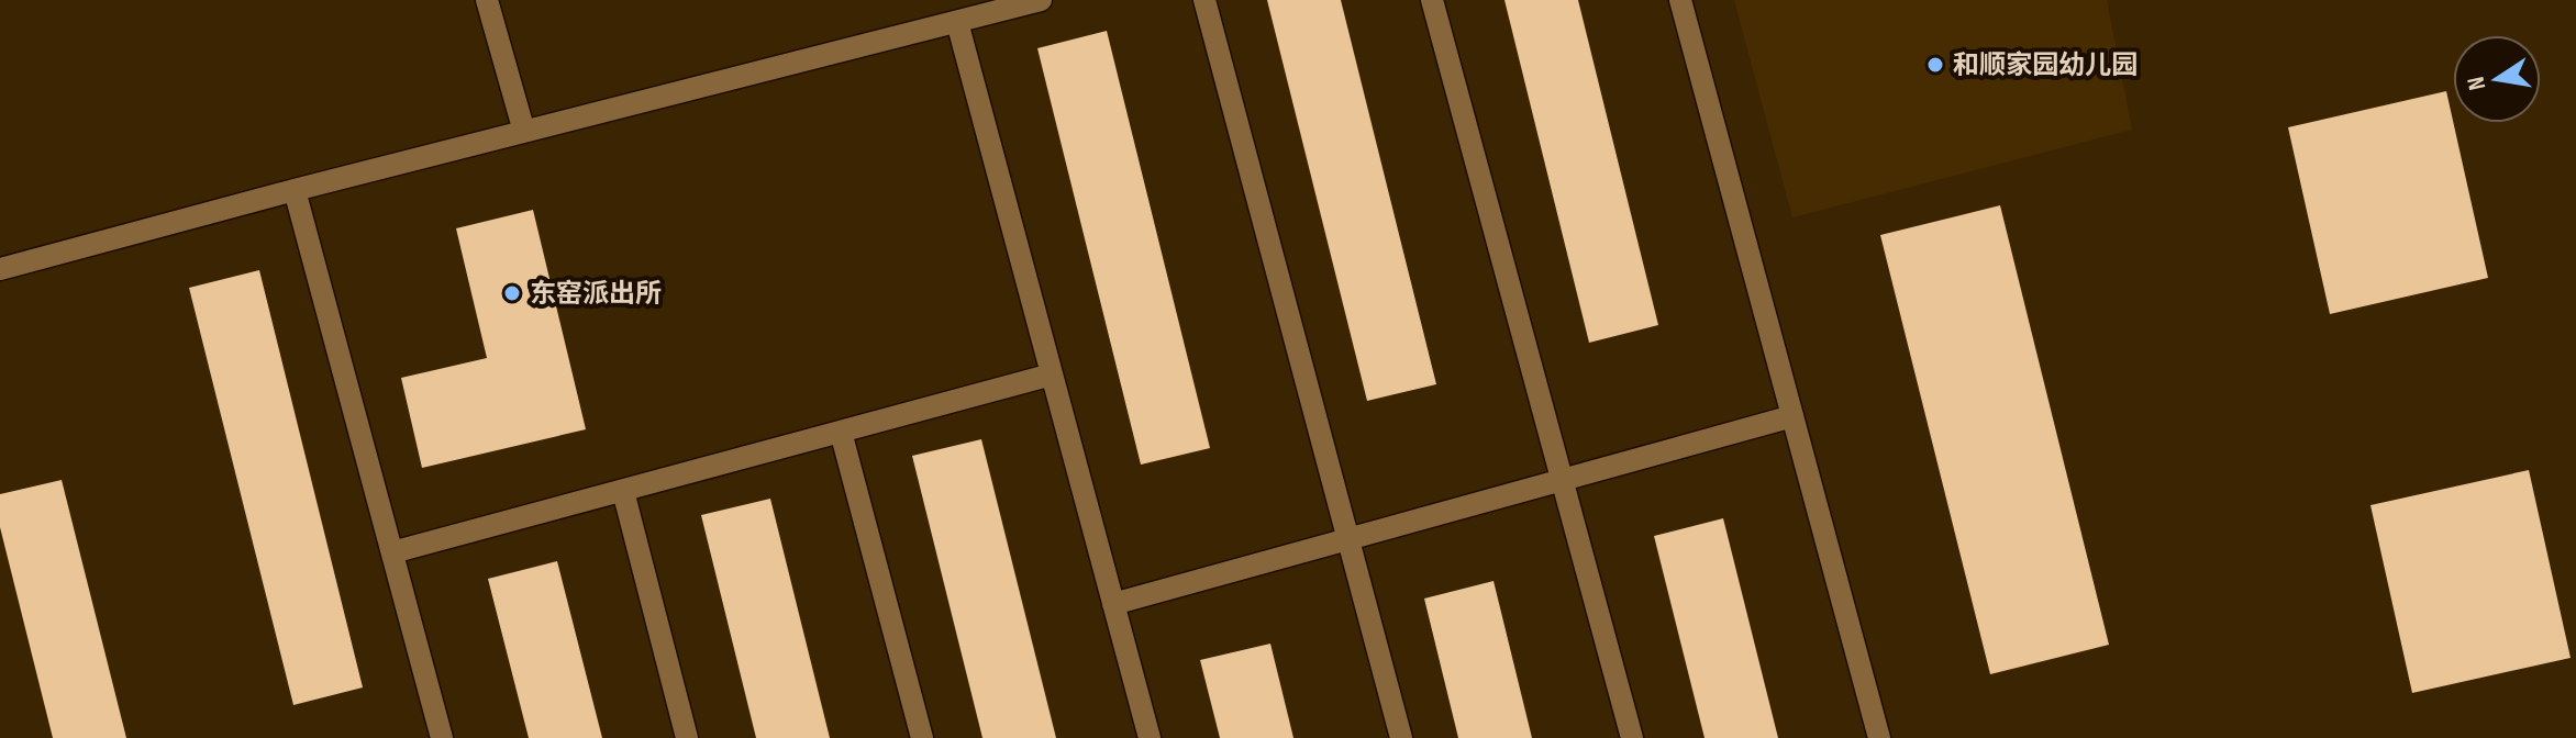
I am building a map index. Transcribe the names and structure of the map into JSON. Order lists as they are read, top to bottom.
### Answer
{
  "places": ["和顺家园幼儿园", "东窑派出所"],
  "north": "left"
}
